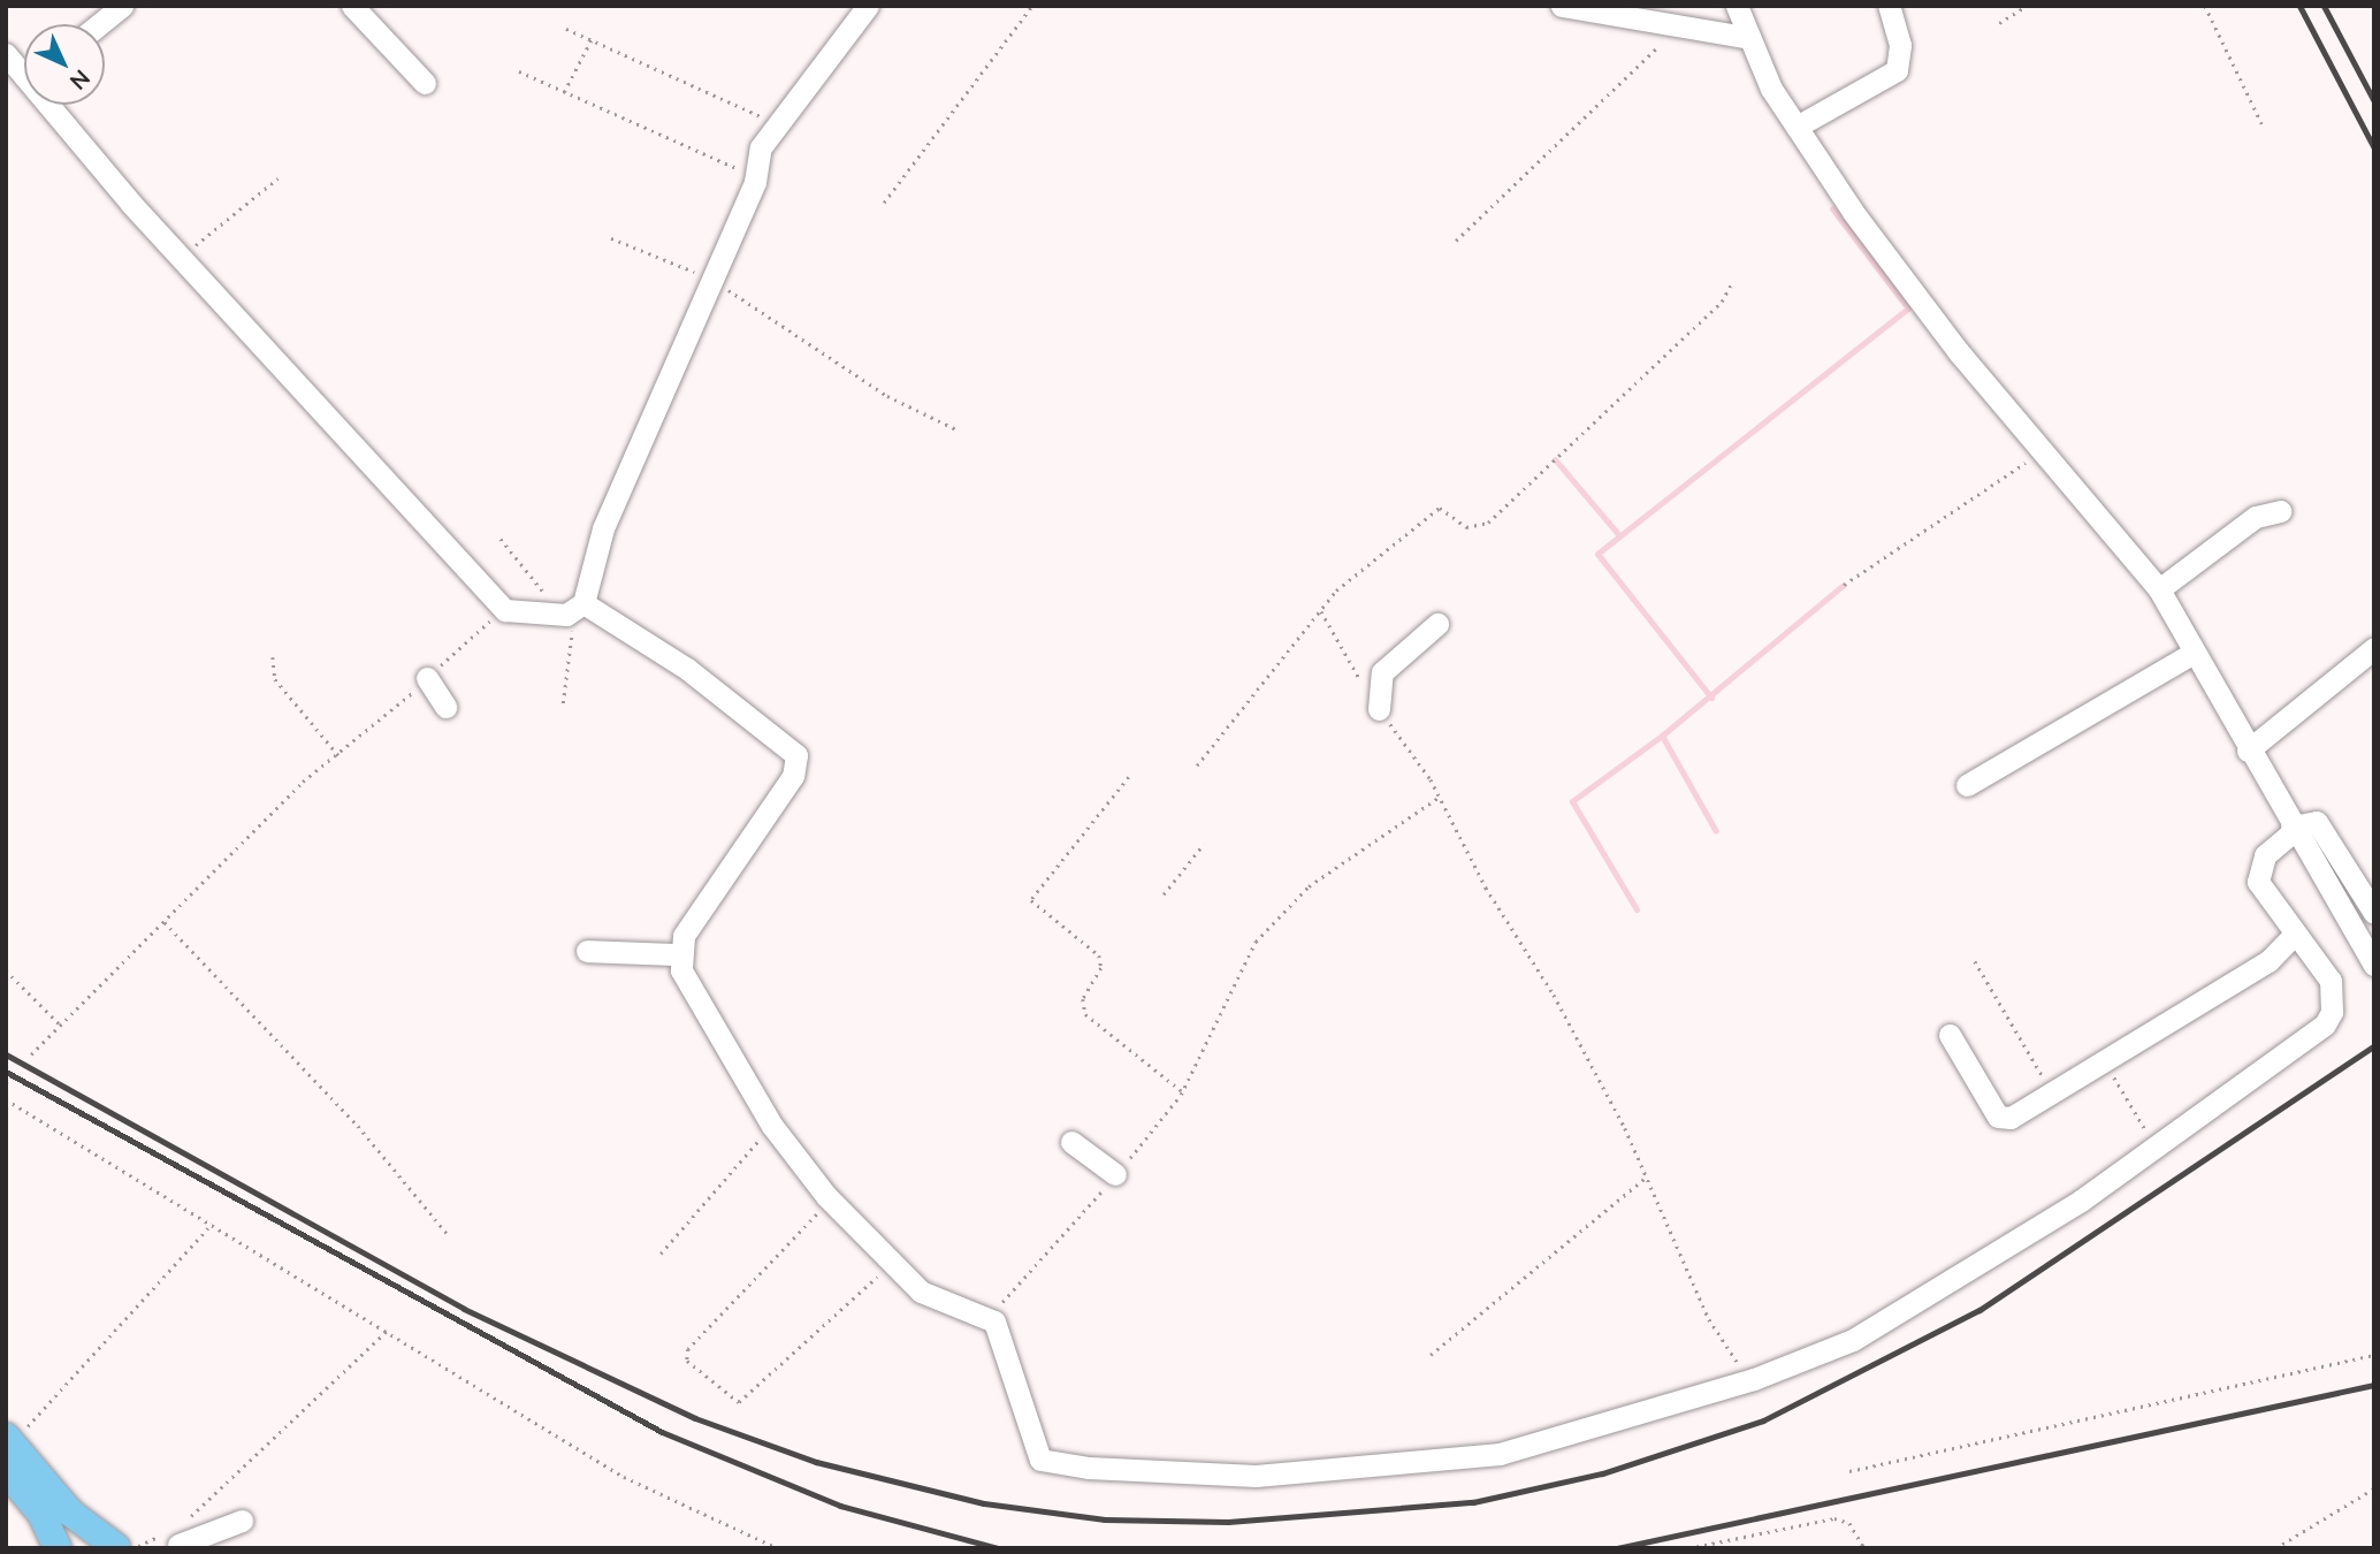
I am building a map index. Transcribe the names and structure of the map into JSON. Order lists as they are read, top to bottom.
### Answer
{
  "north": "bottom right"
}
